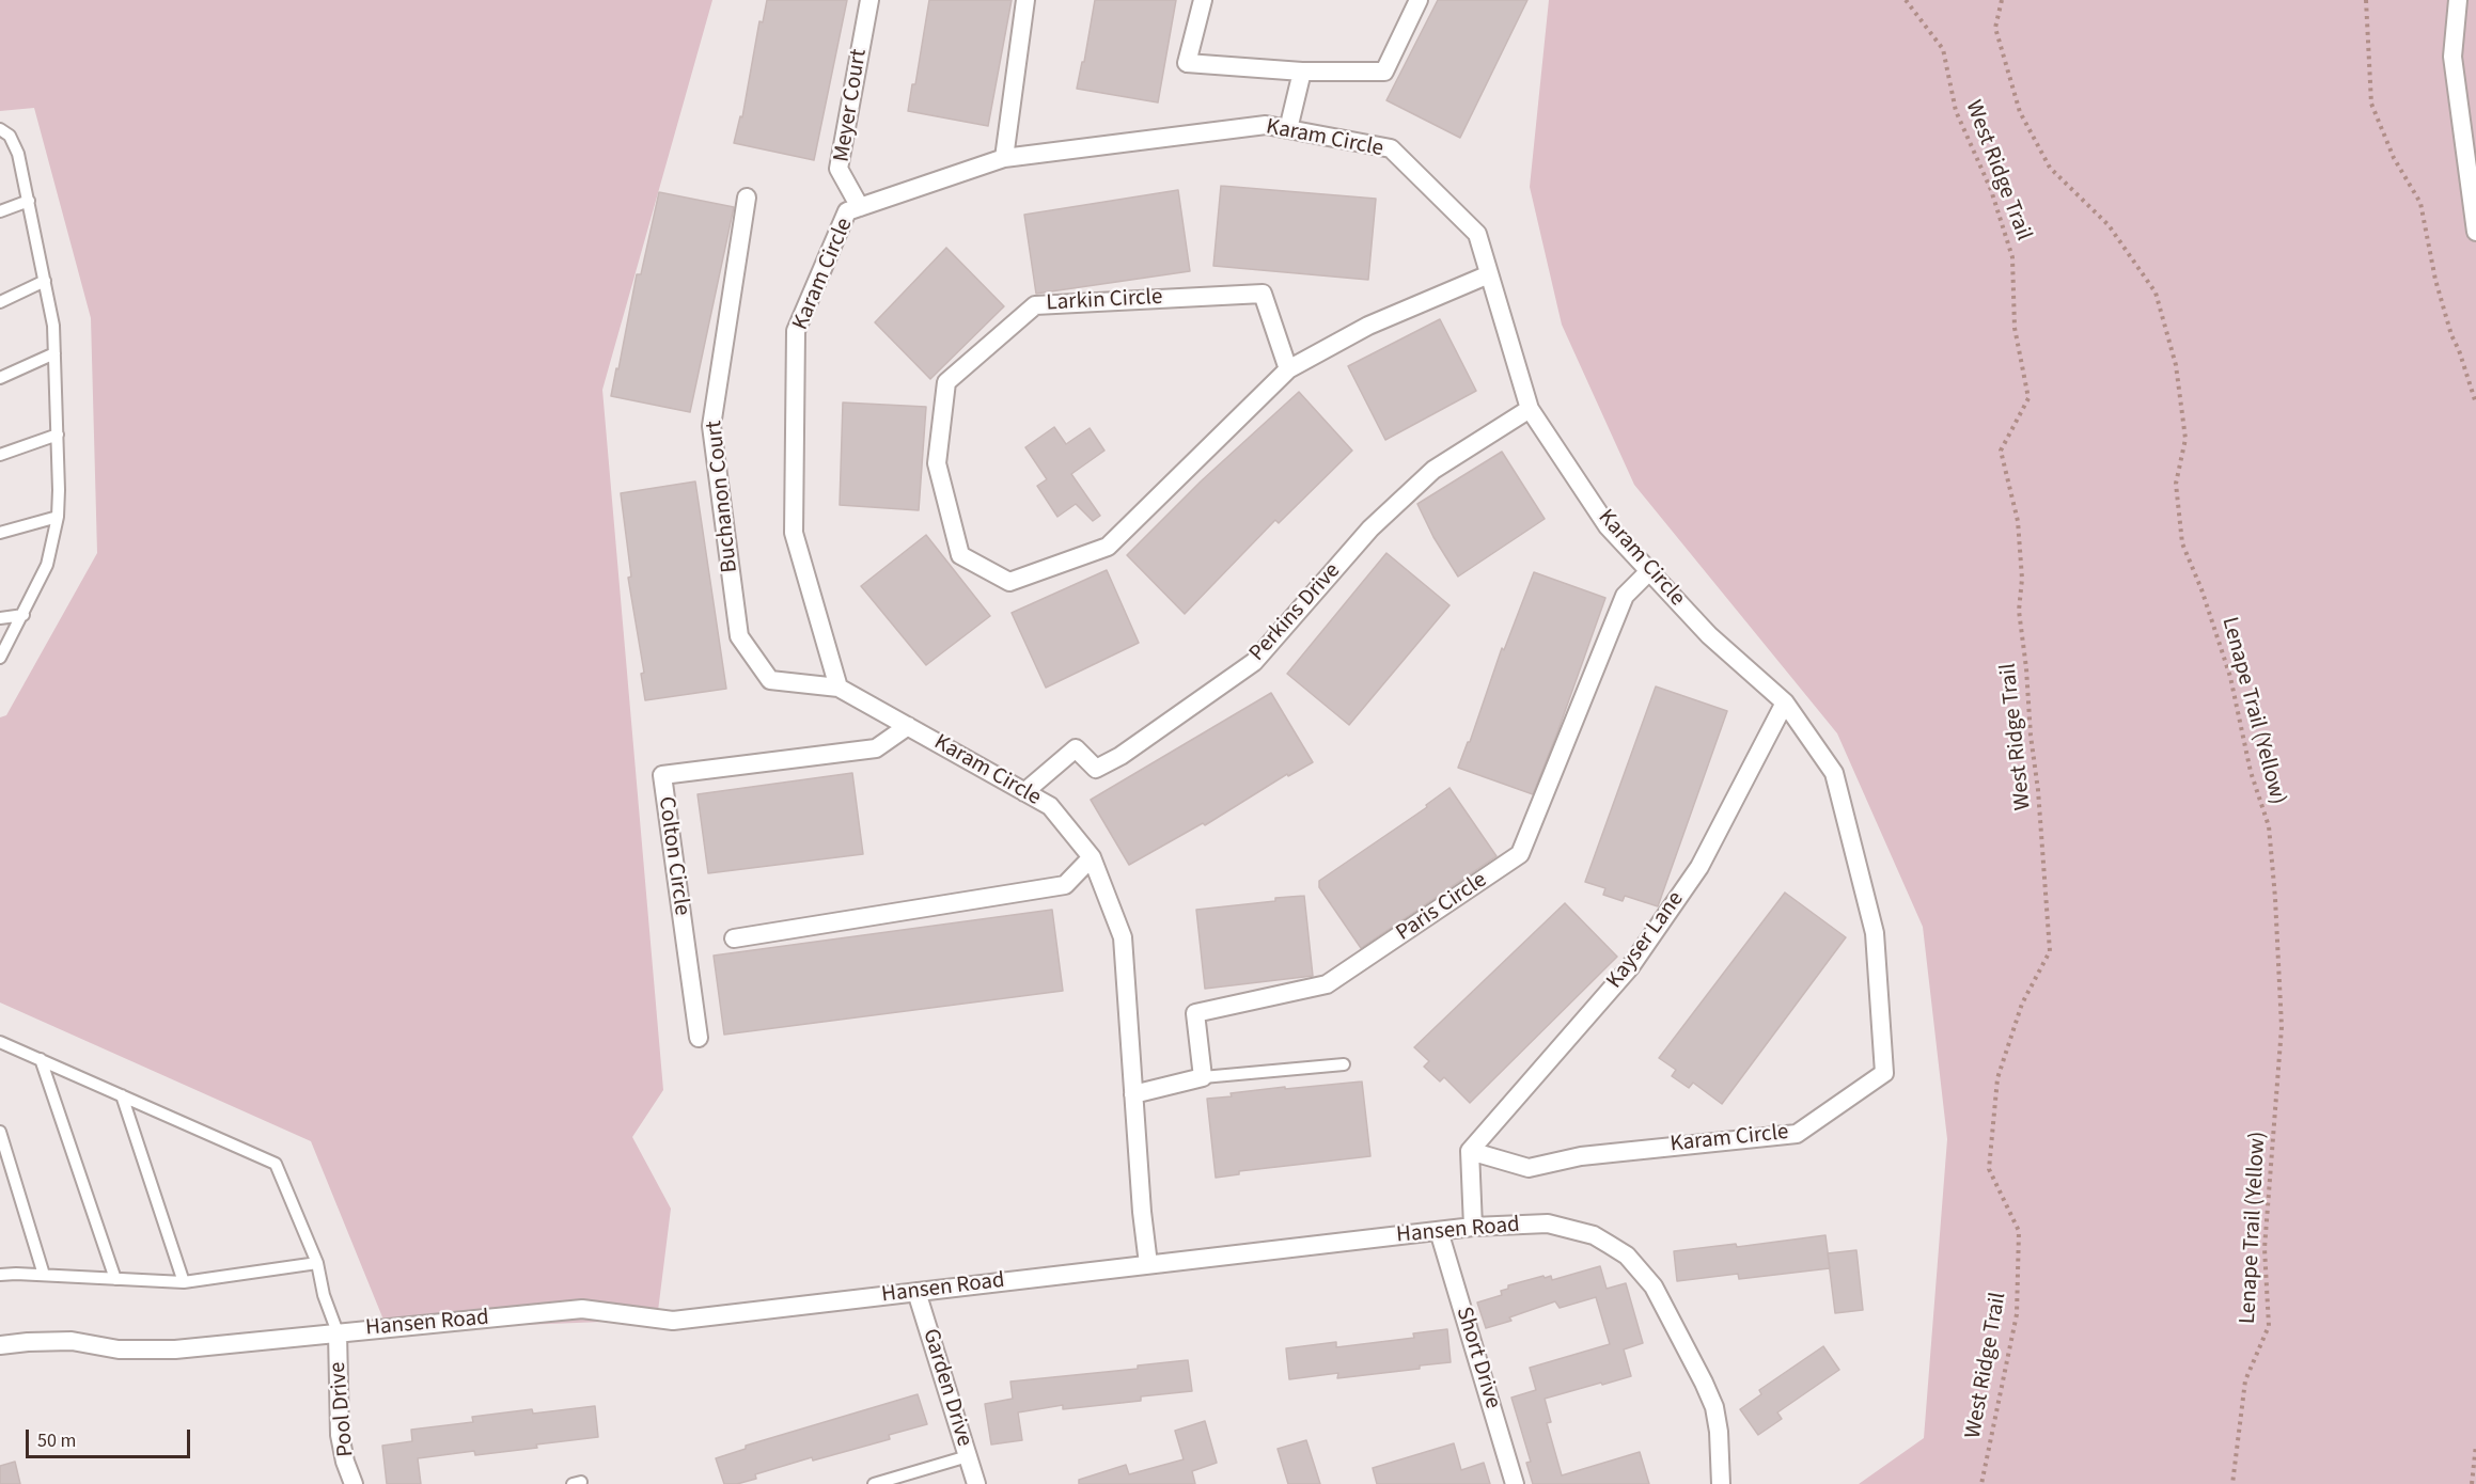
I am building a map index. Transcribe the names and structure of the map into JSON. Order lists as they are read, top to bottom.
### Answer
{
  "streets": {
    "street": [
      "Meyer Court",
      "Karam Circle",
      "Larkin Circle",
      "Buchanon Court",
      "Perkins Drive",
      "Colton Circle",
      "Paris Circle",
      "Kayser Lane",
      "Hansen Road",
      "Short Drive",
      "Garden Drive",
      "Pool Drive"
    ],
    "path": ["West Ridge Trail", "Lenape Trail (Yellow)"]
  },
  "crossings": [
    ["Meyer Court", "Karam Circle"],
    ["Karam Circle", "Larkin Circle"],
    ["Karam Circle", "Buchanon Court"],
    ["Karam Circle", "Perkins Drive"],
    ["Karam Circle", "Colton Circle"],
    ["Karam Circle", "Paris Circle"],
    ["Karam Circle", "Kayser Lane"],
    ["Karam Circle", "Hansen Road"],
    ["Hansen Road", "Short Drive"],
    ["Hansen Road", "Garden Drive"],
    ["Hansen Road", "Pool Drive"]
  ],
  "scale_bar": "50 m"
}
